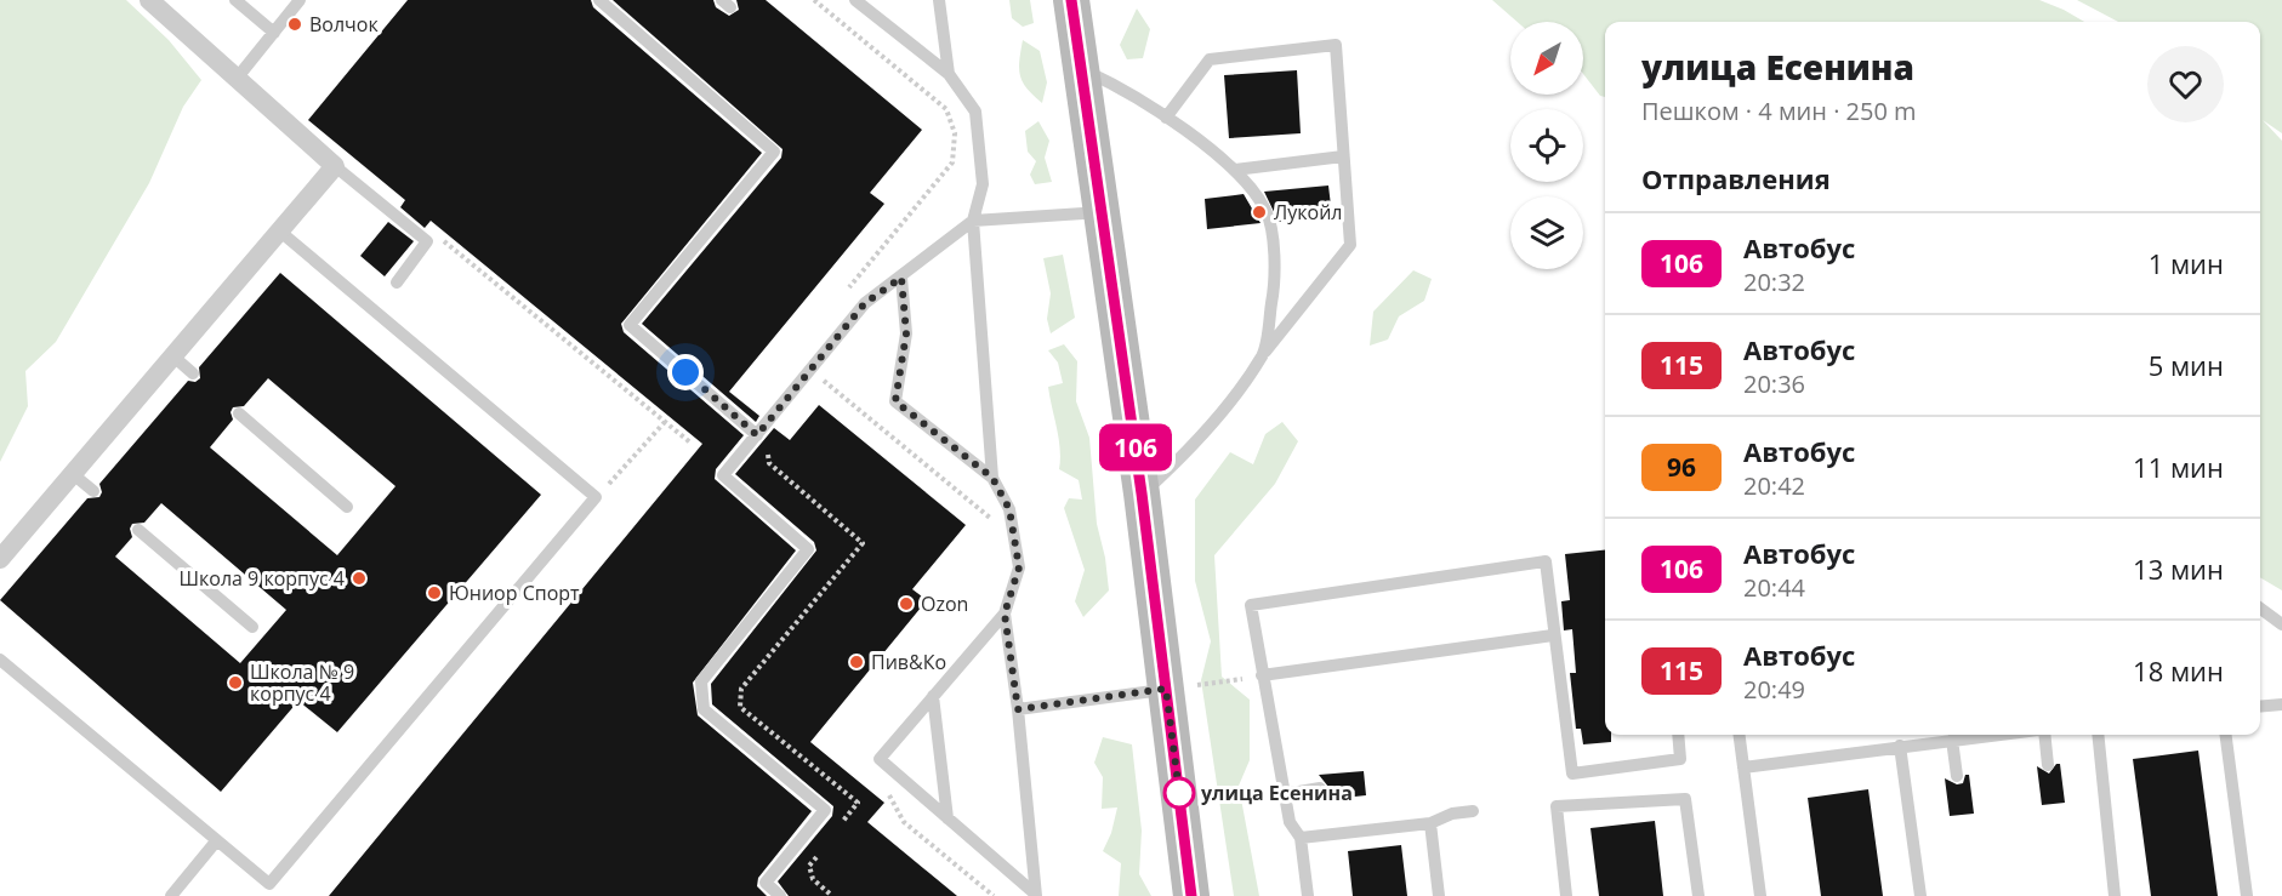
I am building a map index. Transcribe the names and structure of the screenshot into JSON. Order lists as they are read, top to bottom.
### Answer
{
  "places": [
    "Волчок",
    "Лукойл",
    "Школа 9 корпус 4",
    "Юниор Спорт",
    "Ozon",
    "Пив&Ко",
    "Школа № 9 корпус 4",
    "улица Есенина"
  ],
  "lines": ["bus line 106"],
  "north": "bottom left",
  "page": {
    "on_map": "106",
    "heading": [
      ["улица Есенина", "Пешком · 4 мин · 250 m"],
      "Отправления"
    ],
    "list": [
      {
        "mark": "106",
        "name": "Автобус",
        "note": "20:32",
        "value": "1 мин"
      },
      {
        "mark": "115",
        "name": "Автобус",
        "note": "20:36",
        "value": "5 мин"
      },
      {
        "mark": "96",
        "name": "Автобус",
        "note": "20:42",
        "value": "11 мин"
      },
      {
        "mark": "106",
        "name": "Автобус",
        "note": "20:44",
        "value": "13 мин"
      },
      {
        "mark": "115",
        "name": "Автобус",
        "note": "20:49",
        "value": "18 мин"
      }
    ]
  }
}
